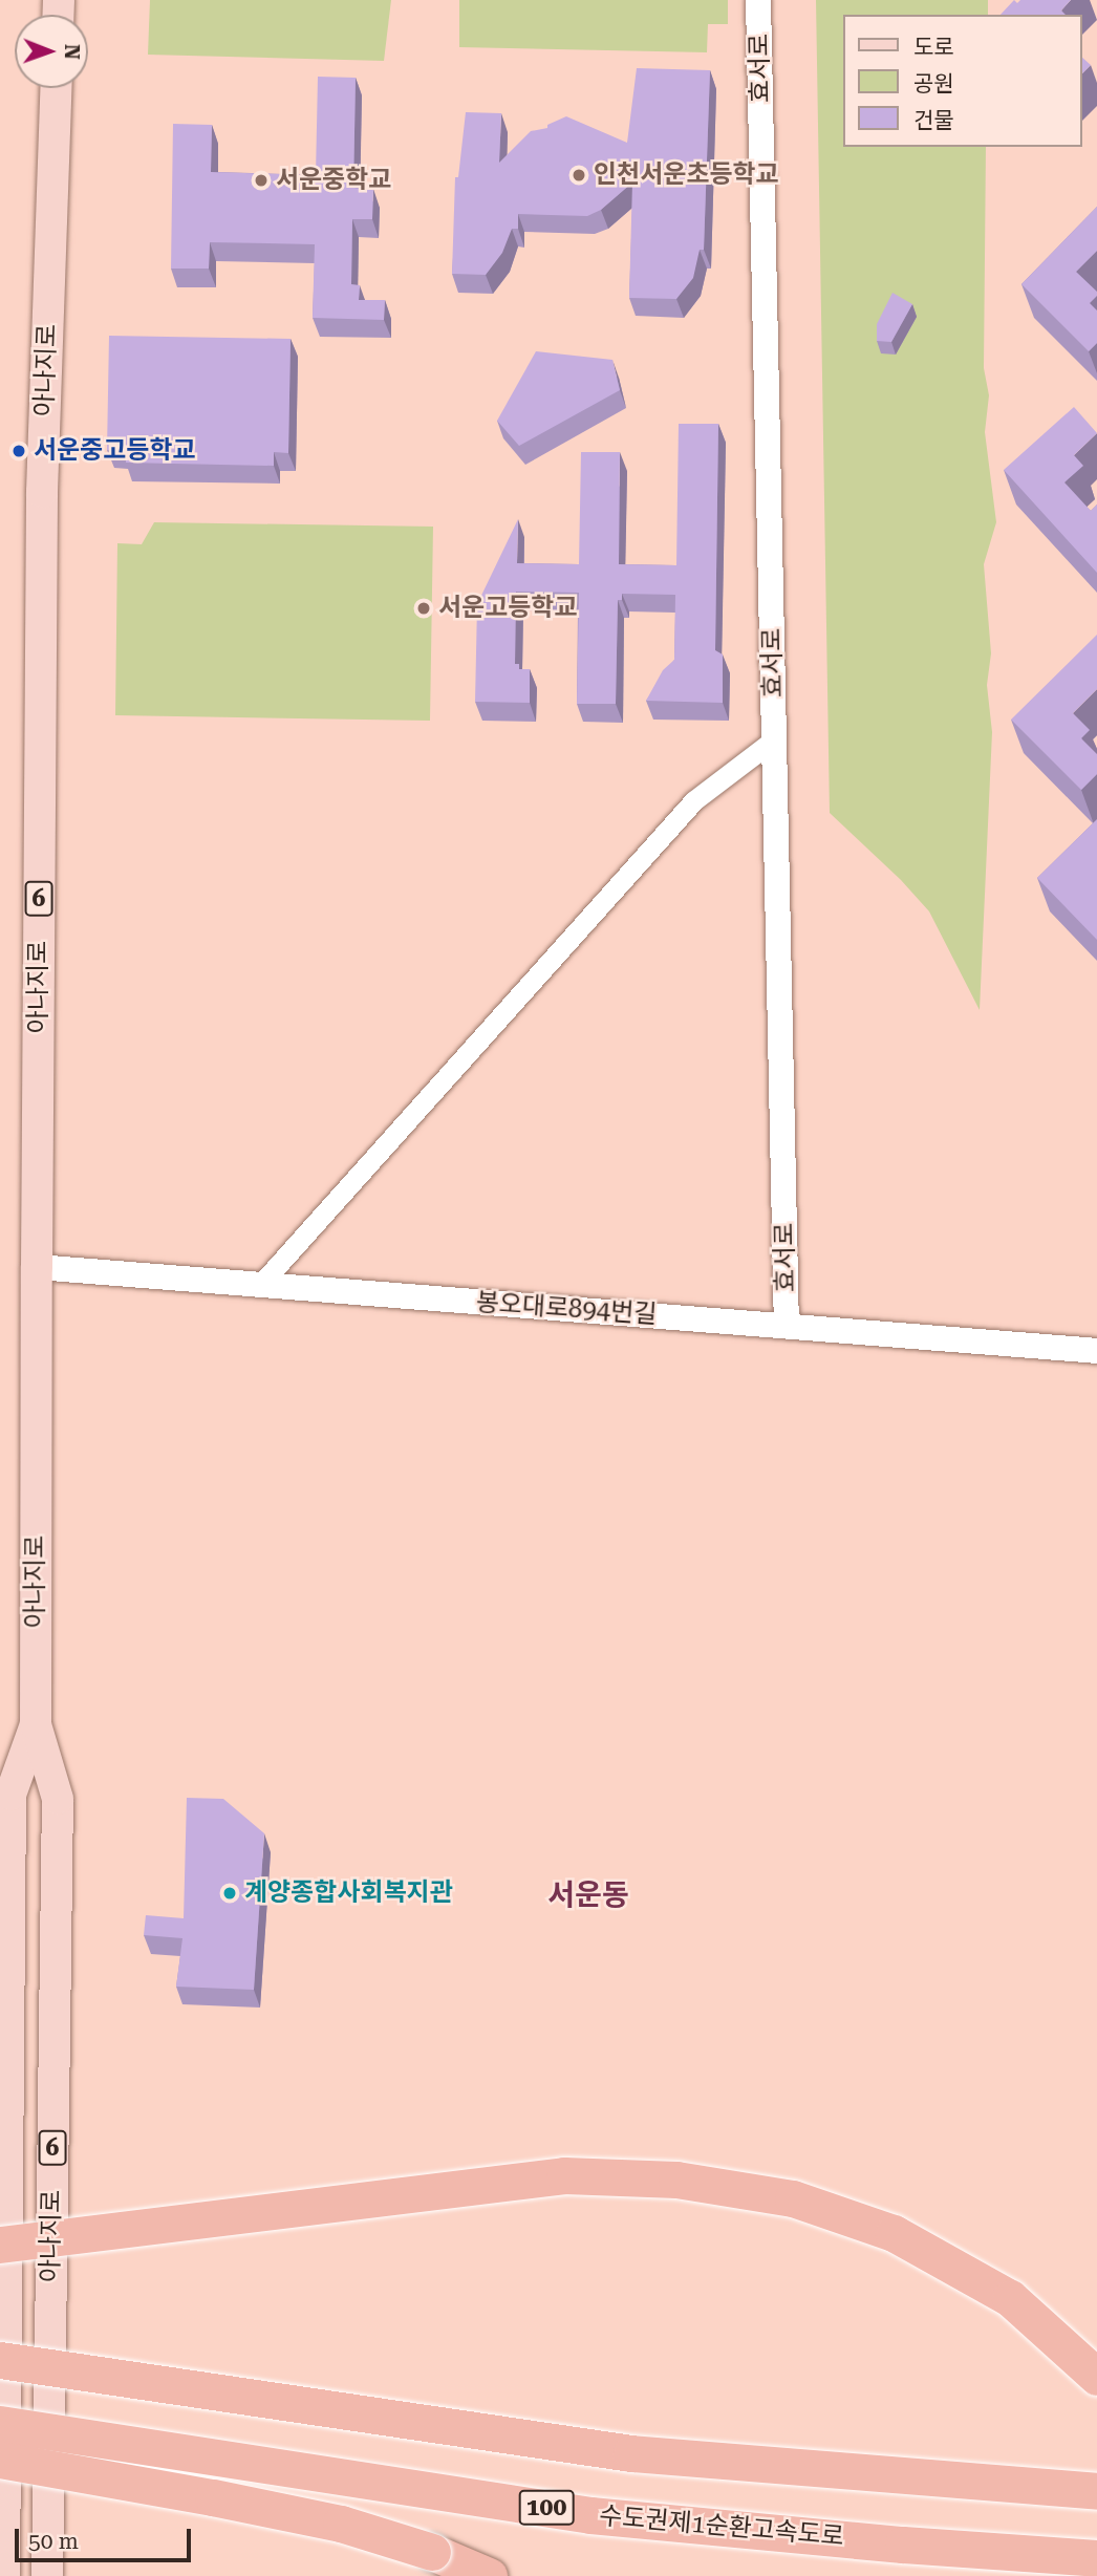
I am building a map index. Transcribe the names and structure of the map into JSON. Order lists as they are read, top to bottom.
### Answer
{
  "streets": {
    "highway": ["100", "수도권제1순환고속도로"],
    "main road": ["아나지로", "6"],
    "street": ["효서로", "봉오대로894번길"]
  },
  "crossings": [
    ["효서로", "봉오대로894번길"],
    ["아나지로", "봉오대로894번길"]
  ],
  "districts": ["서운동"],
  "places": [
    "인천서운초등학교",
    "서운중학교",
    "서운중고등학교",
    "서운고등학교",
    "계양종합사회복지관"
  ],
  "legend": ["도로", "공원", "건물"],
  "scale_bar": "50 m",
  "north": "right"
}
